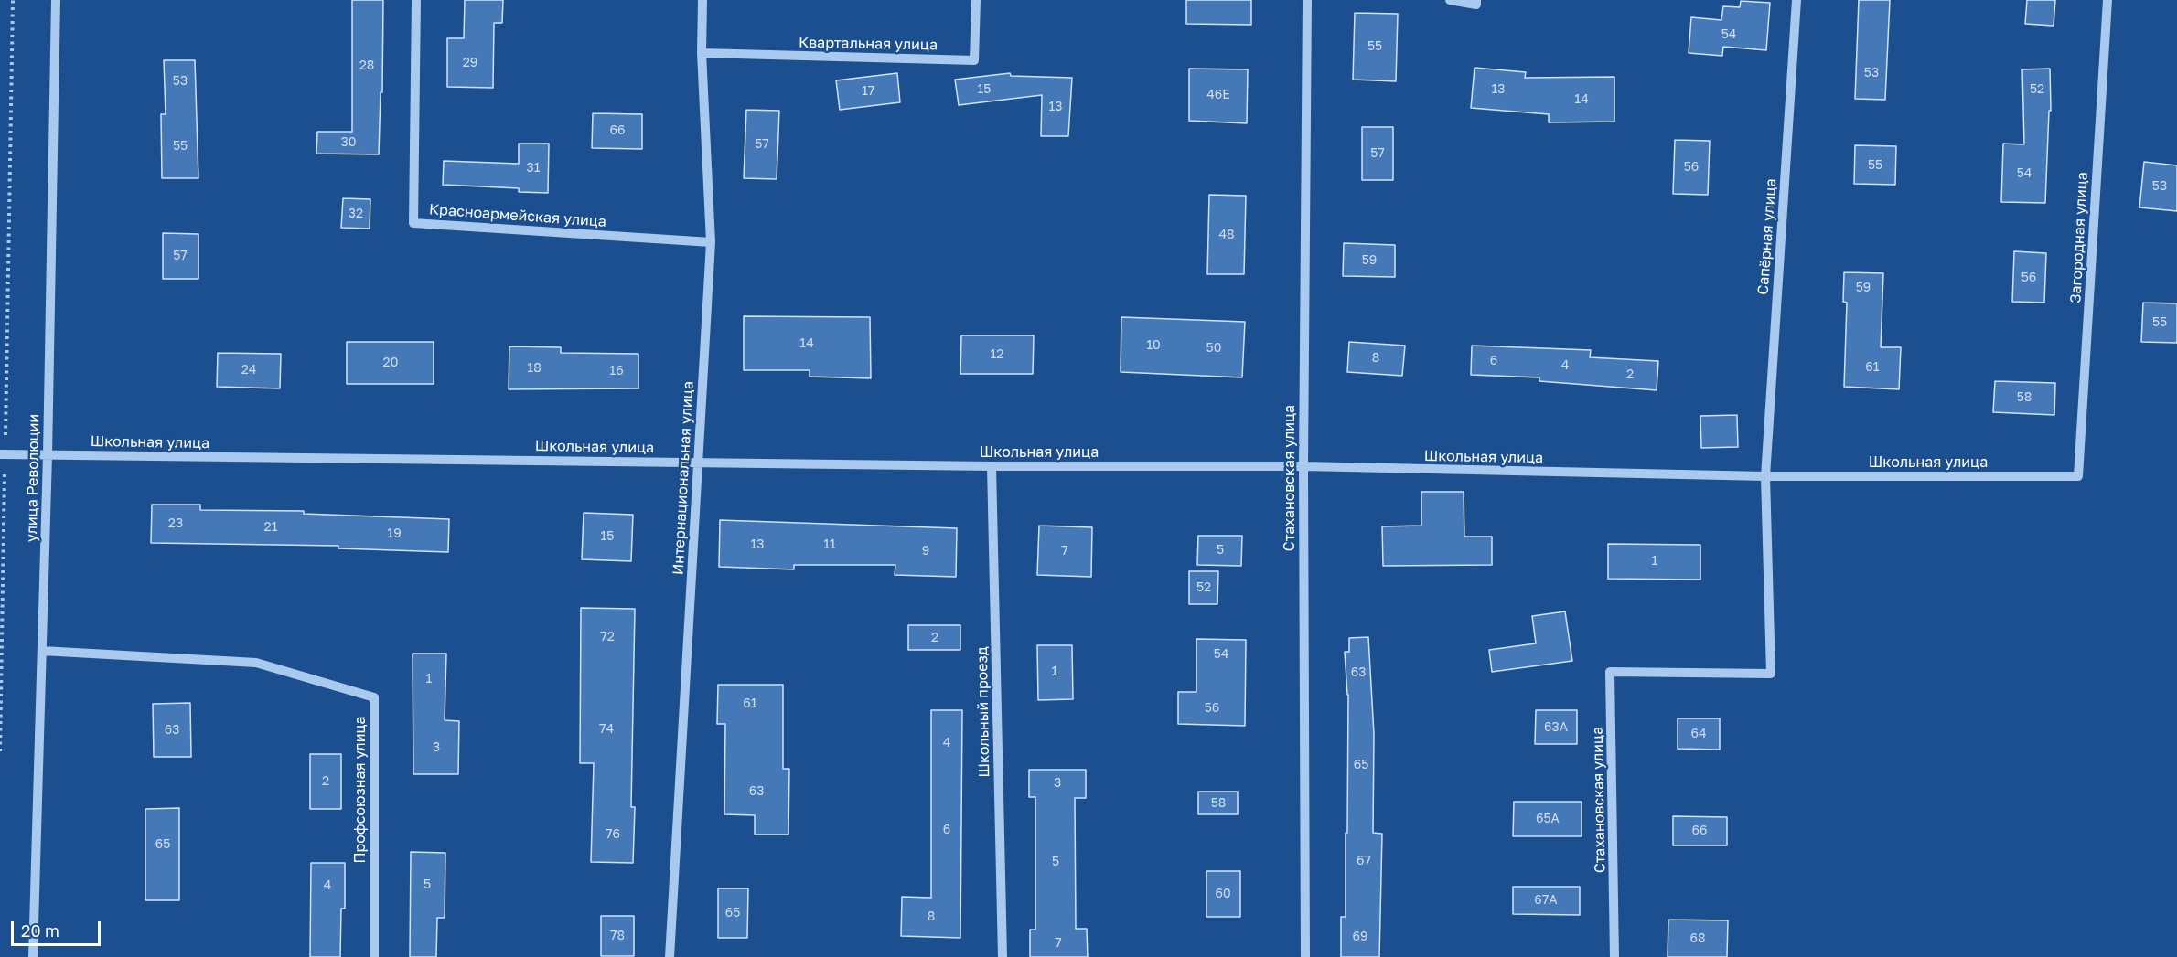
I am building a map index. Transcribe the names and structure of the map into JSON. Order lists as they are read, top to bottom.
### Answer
{
  "streets": {
    "street": [
      "Квартальная улица",
      "Красноармейская улица",
      "Сапёрная улица",
      "Загородная улица",
      "Школьная улица",
      "улица Революции",
      "Интернациональная улица",
      "Стахановская улица",
      "Школьный проезд",
      "Профсоюзная улица"
    ]
  },
  "crossings": [
    ["Квартальная улица", "Интернациональная улица"],
    ["Красноармейская улица", "Интернациональная улица"],
    ["Сапёрная улица", "Школьная улица"],
    ["Сапёрная улица", "Стахановская улица"],
    ["Загородная улица", "Школьная улица"],
    ["Школьная улица", "улица Революции"],
    ["Школьная улица", "Интернациональная улица"],
    ["Школьная улица", "Стахановская улица"],
    ["Школьная улица", "Школьный проезд"],
    ["улица Революции", "Профсоюзная улица"]
  ],
  "house_numbers": [
    "54",
    "55",
    "29",
    "28",
    "53",
    "53",
    "15",
    "13",
    "52",
    "17",
    "46Е",
    "14",
    "13",
    "66",
    "30",
    "57",
    "55",
    "57",
    "55",
    "56",
    "31",
    "54",
    "53",
    "32",
    "48",
    "57",
    "59",
    "56",
    "59",
    "55",
    "14",
    "10",
    "50",
    "12",
    "8",
    "6",
    "20",
    "4",
    "61",
    "18",
    "24",
    "16",
    "2",
    "58",
    "23",
    "21",
    "19",
    "15",
    "13",
    "11",
    "5",
    "9",
    "7",
    "1",
    "52",
    "72",
    "2",
    "54",
    "1",
    "63",
    "1",
    "61",
    "56",
    "63А",
    "74",
    "63",
    "64",
    "4",
    "3",
    "65",
    "2",
    "3",
    "63",
    "58",
    "65А",
    "6",
    "66",
    "76",
    "65",
    "67",
    "5",
    "5",
    "4",
    "60",
    "67А",
    "65",
    "8",
    "78",
    "69",
    "68",
    "7"
  ],
  "scale_bar": "20 m"
}
